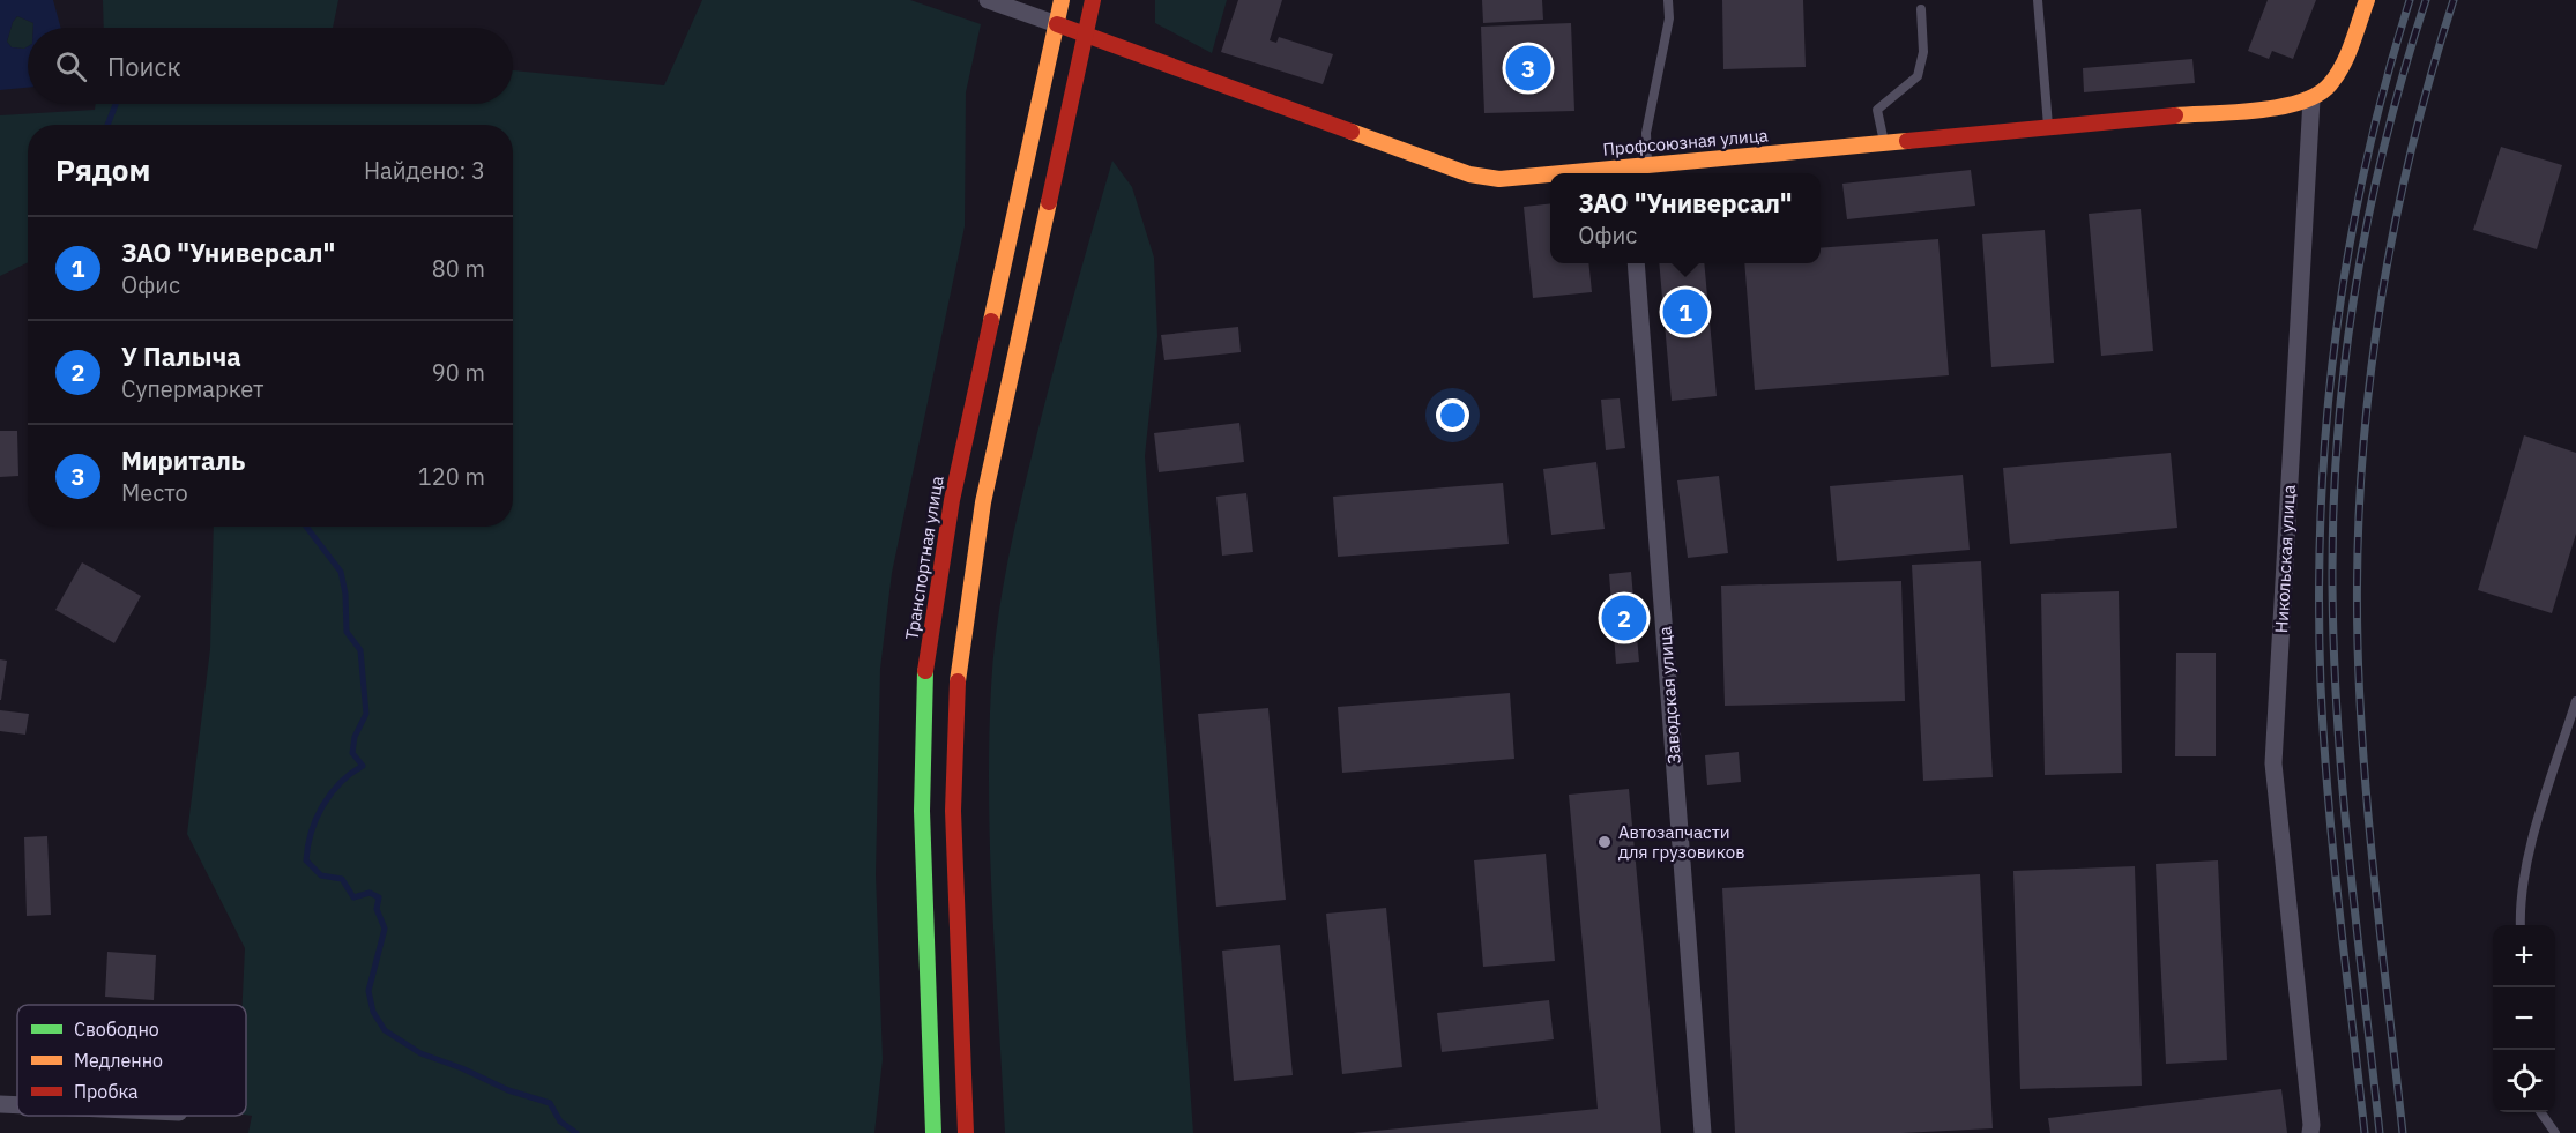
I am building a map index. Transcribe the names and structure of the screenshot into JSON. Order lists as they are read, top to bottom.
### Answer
{
  "streets": {
    "street": [
      "Профсоюзная улица",
      "Транспортная улица",
      "Никольская улица",
      "Заводская улица"
    ]
  },
  "crossings": [
    ["Профсоюзная улица", "Транспортная улица"],
    ["Профсоюзная улица", "Никольская улица"]
  ],
  "places": ["Автозапчасти для грузовиков"],
  "legend": ["Свободно", "Медленно", "Пробка"],
  "page": {
    "search": "Поиск",
    "pins": ["3", "1", "2"],
    "heading": ["Рядом", "Найдено: 3"],
    "popup": ["ЗАО \"Универсал\"", "Офис"],
    "list": [
      {
        "mark": "1",
        "name": "ЗАО \"Универсал\"",
        "note": "Офис",
        "value": "80 m"
      },
      {
        "mark": "2",
        "name": "У Палыча",
        "note": "Супермаркет",
        "value": "90 m"
      },
      {
        "mark": "3",
        "name": "Мириталь",
        "note": "Место",
        "value": "120 m"
      }
    ],
    "map_buttons": ["+", "−"]
  }
}
